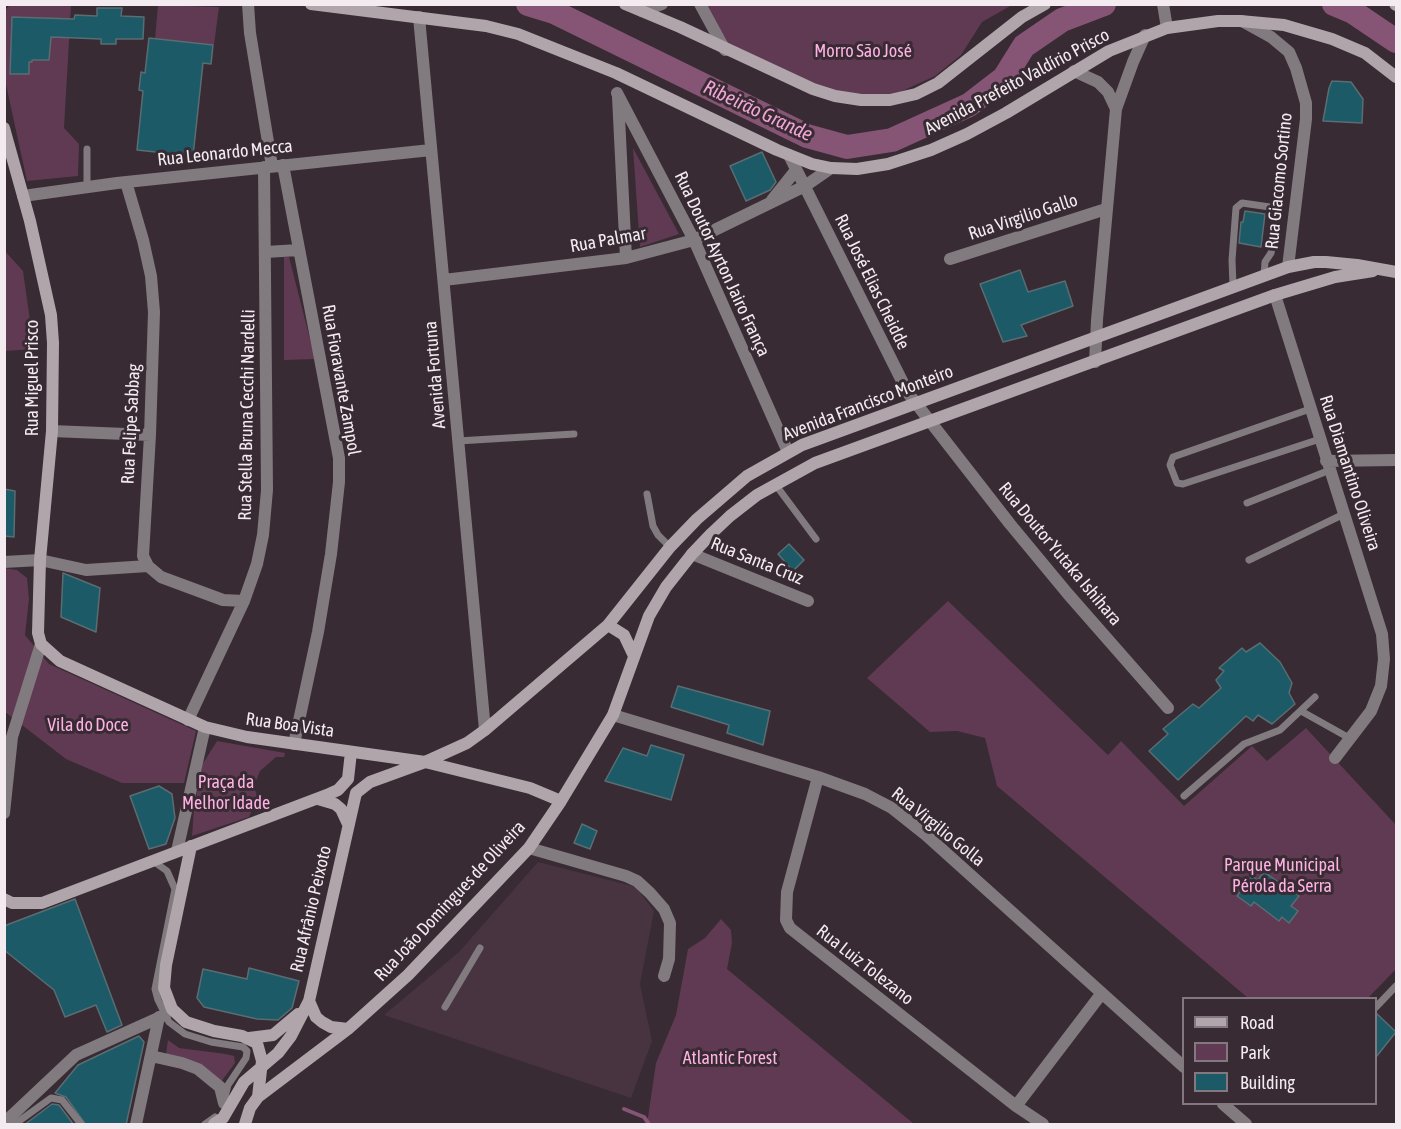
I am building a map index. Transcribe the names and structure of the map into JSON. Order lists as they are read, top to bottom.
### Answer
{
  "streets": {
    "main road": [
      "Avenida Prefeito Valdírio Prisco",
      "Rua Miguel Prisco",
      "Avenida Francisco Monteiro",
      "Rua Boa Vista",
      "Rua João Domingues de Oliveira",
      "Rua Afrânio Peixoto"
    ],
    "street": [
      "Rua Leonardo Mecca",
      "Rua Giacomo Sortino",
      "Rua Virgilio Gallo",
      "Rua Palmar",
      "Rua Doutor Ayrton Jairo França",
      "Rua José Elias Cheidde",
      "Avenida Fortuna",
      "Rua Fioravante Zampol",
      "Rua Stella Bruna Cecchi Nardelli",
      "Rua Felipe Sabbag",
      "Rua Diamantino Oliveira",
      "Rua Doutor Yutaka Ishihara",
      "Rua Santa Cruz",
      "Rua Virgilio Golla",
      "Rua Luiz Tolezano"
    ]
  },
  "crossings": [
    ["Avenida Prefeito Valdírio Prisco", "Rua Giacomo Sortino"],
    ["Avenida Prefeito Valdírio Prisco", "Rua Palmar"],
    ["Avenida Prefeito Valdírio Prisco", "Rua José Elias Cheidde"],
    ["Avenida Prefeito Valdírio Prisco", "Avenida Fortuna"],
    ["Rua Leonardo Mecca", "Avenida Fortuna"],
    ["Rua Leonardo Mecca", "Rua Miguel Prisco"],
    ["Rua Leonardo Mecca", "Rua Fioravante Zampol"],
    ["Rua Leonardo Mecca", "Rua Stella Bruna Cecchi Nardelli"],
    ["Rua Leonardo Mecca", "Rua Felipe Sabbag"],
    ["Rua Giacomo Sortino", "Avenida Francisco Monteiro"],
    ["Rua Palmar", "Rua Doutor Ayrton Jairo França"],
    ["Rua Palmar", "Rua José Elias Cheidde"],
    ["Rua Palmar", "Avenida Fortuna"],
    ["Rua Doutor Ayrton Jairo França", "Avenida Francisco Monteiro"],
    ["Rua José Elias Cheidde", "Avenida Francisco Monteiro"],
    ["Rua José Elias Cheidde", "Rua Doutor Yutaka Ishihara"],
    ["Avenida Fortuna", "Avenida Francisco Monteiro"],
    ["Rua Miguel Prisco", "Rua Boa Vista"],
    ["Rua Fioravante Zampol", "Rua Stella Bruna Cecchi Nardelli"],
    ["Rua Fioravante Zampol", "Rua Boa Vista"],
    ["Avenida Francisco Monteiro", "Rua Diamantino Oliveira"],
    ["Avenida Francisco Monteiro", "Rua Doutor Yutaka Ishihara"],
    ["Avenida Francisco Monteiro", "Rua Santa Cruz"],
    ["Avenida Francisco Monteiro", "Rua Boa Vista"],
    ["Avenida Francisco Monteiro", "Rua João Domingues de Oliveira"],
    ["Avenida Francisco Monteiro", "Rua Afrânio Peixoto"],
    ["Rua Stella Bruna Cecchi Nardelli", "Rua Boa Vista"],
    ["Rua Boa Vista", "Rua João Domingues de Oliveira"],
    ["Rua Virgilio Golla", "Rua João Domingues de Oliveira"],
    ["Rua Virgilio Golla", "Rua Luiz Tolezano"]
  ],
  "water": ["Ribeirão Grande"],
  "parks": [
    "Morro São José",
    "Vila do Doce",
    "Praça da Melhor Idade",
    "Parque Municipal Pérola da Serra",
    "Atlantic Forest"
  ],
  "legend": ["Road", "Park", "Building"]
}
